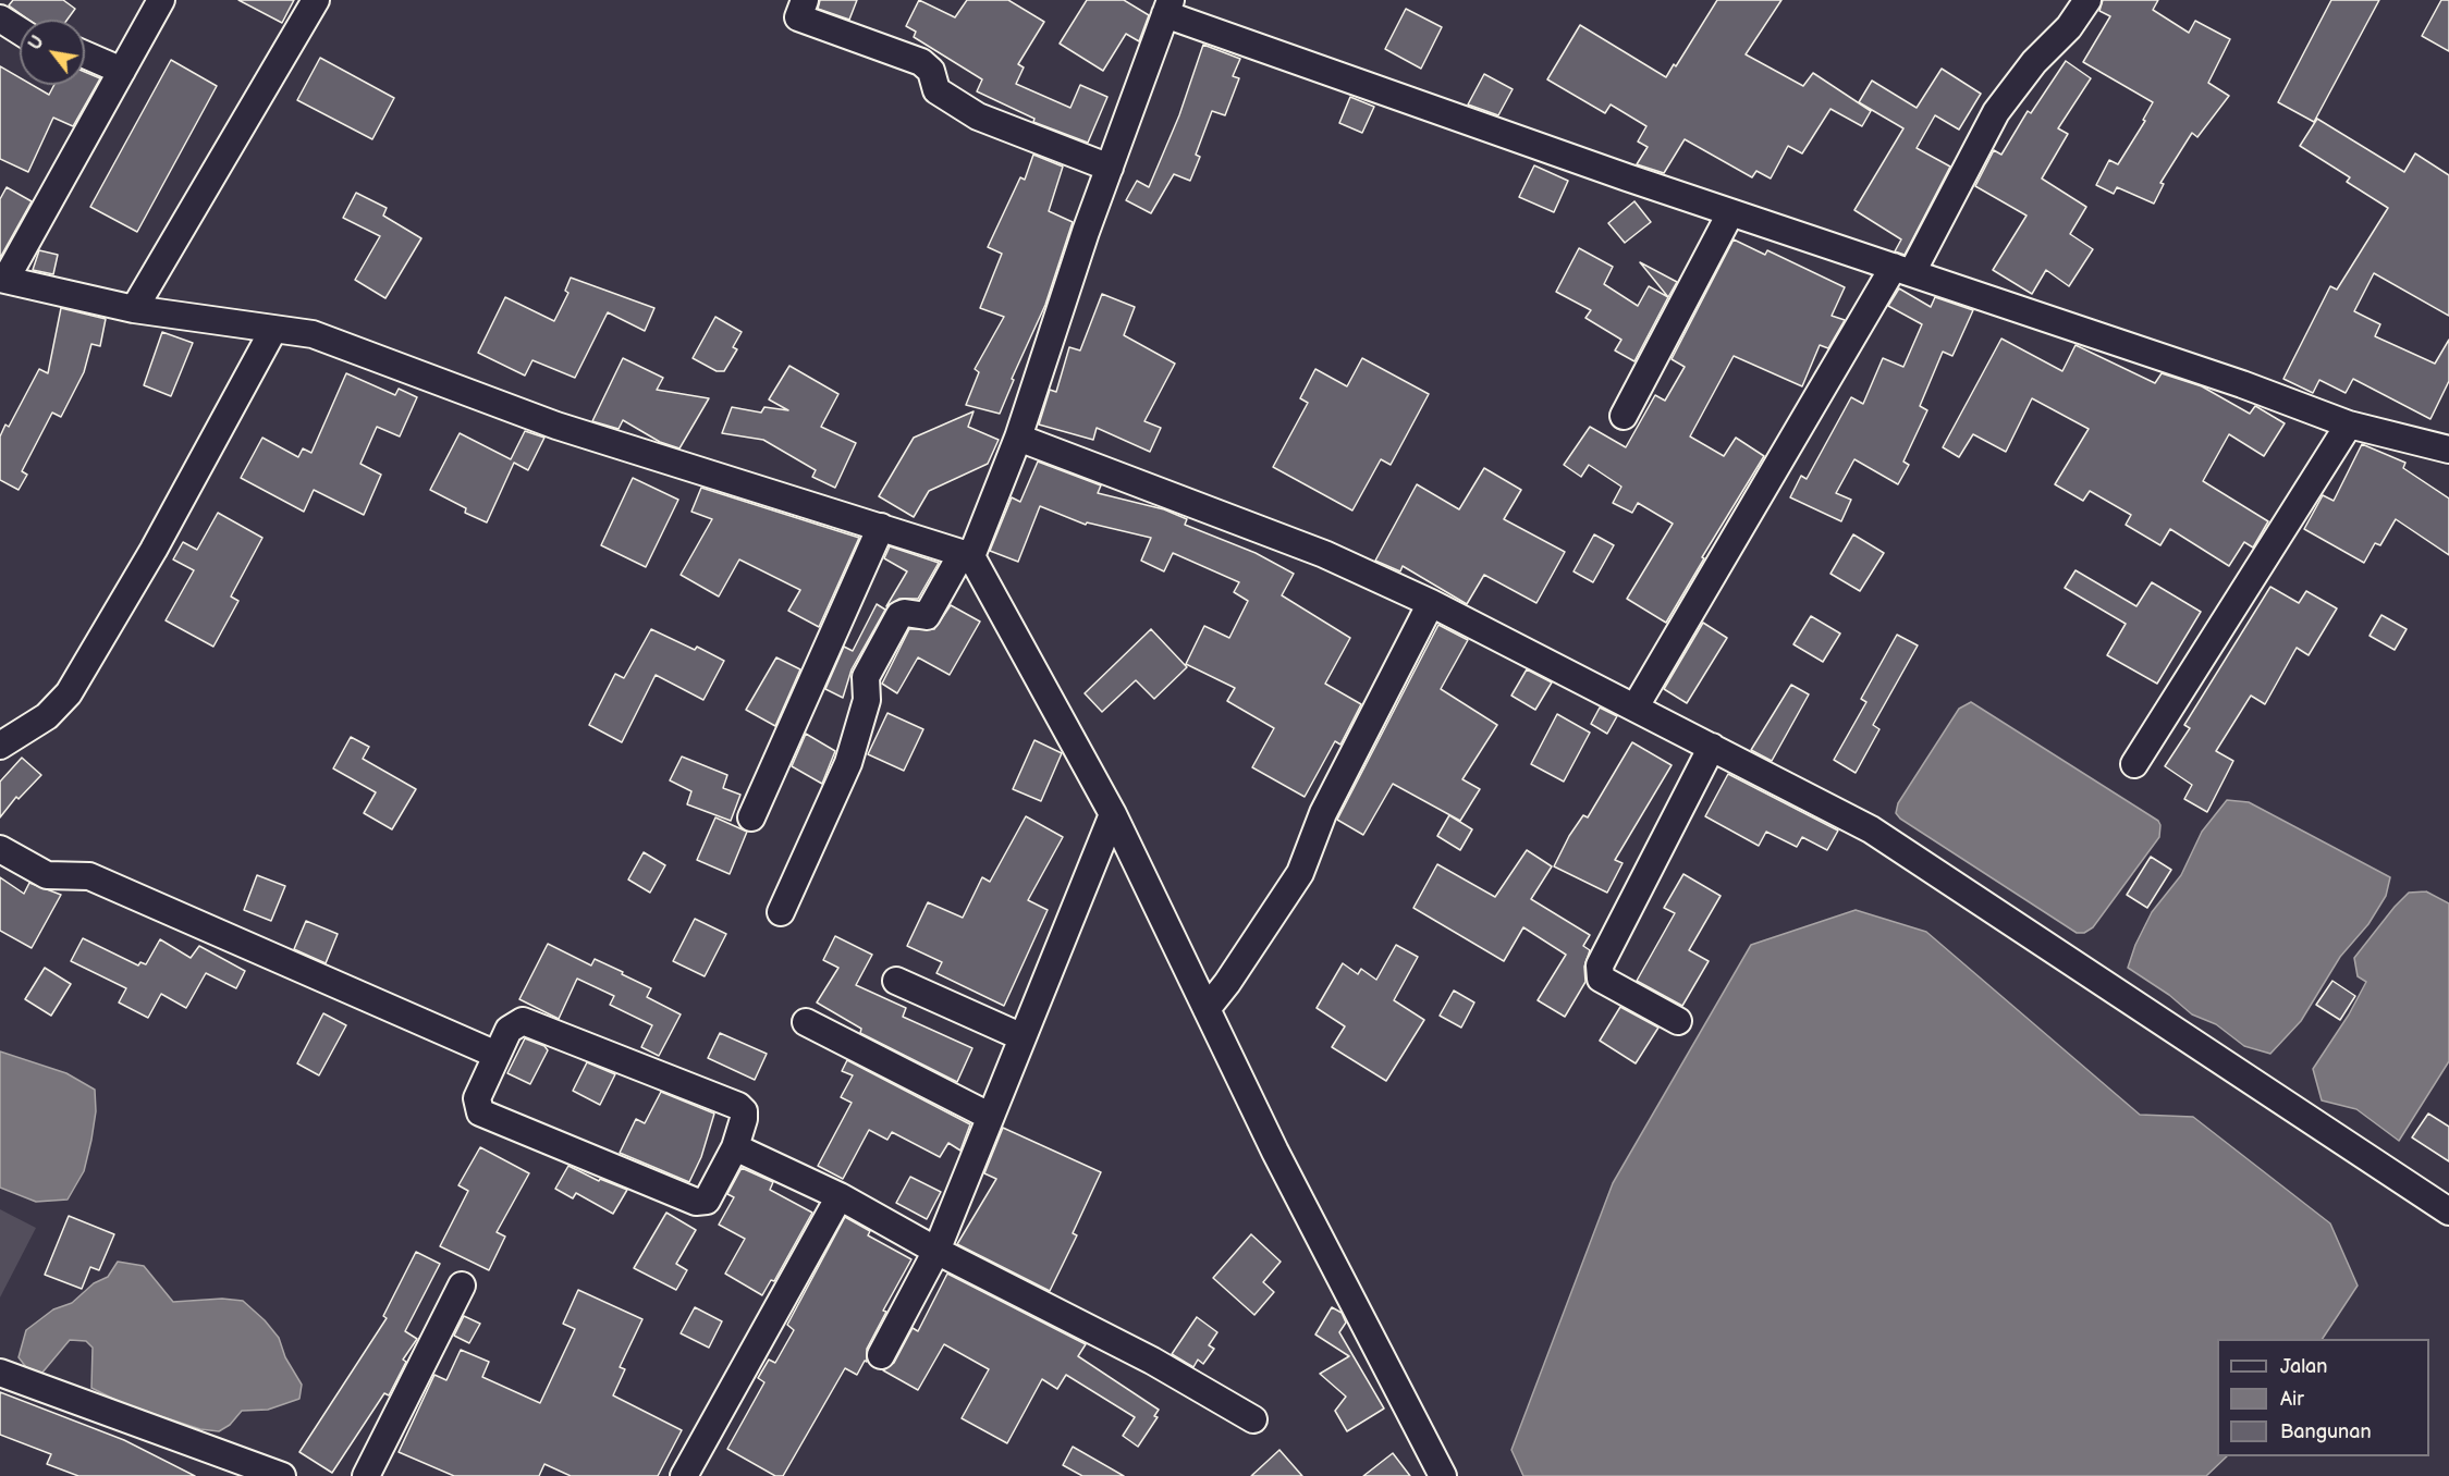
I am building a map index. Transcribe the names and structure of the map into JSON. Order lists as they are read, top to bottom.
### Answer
{
  "legend": ["Jalan", "Air", "Bangunan"],
  "north": "top left"
}
